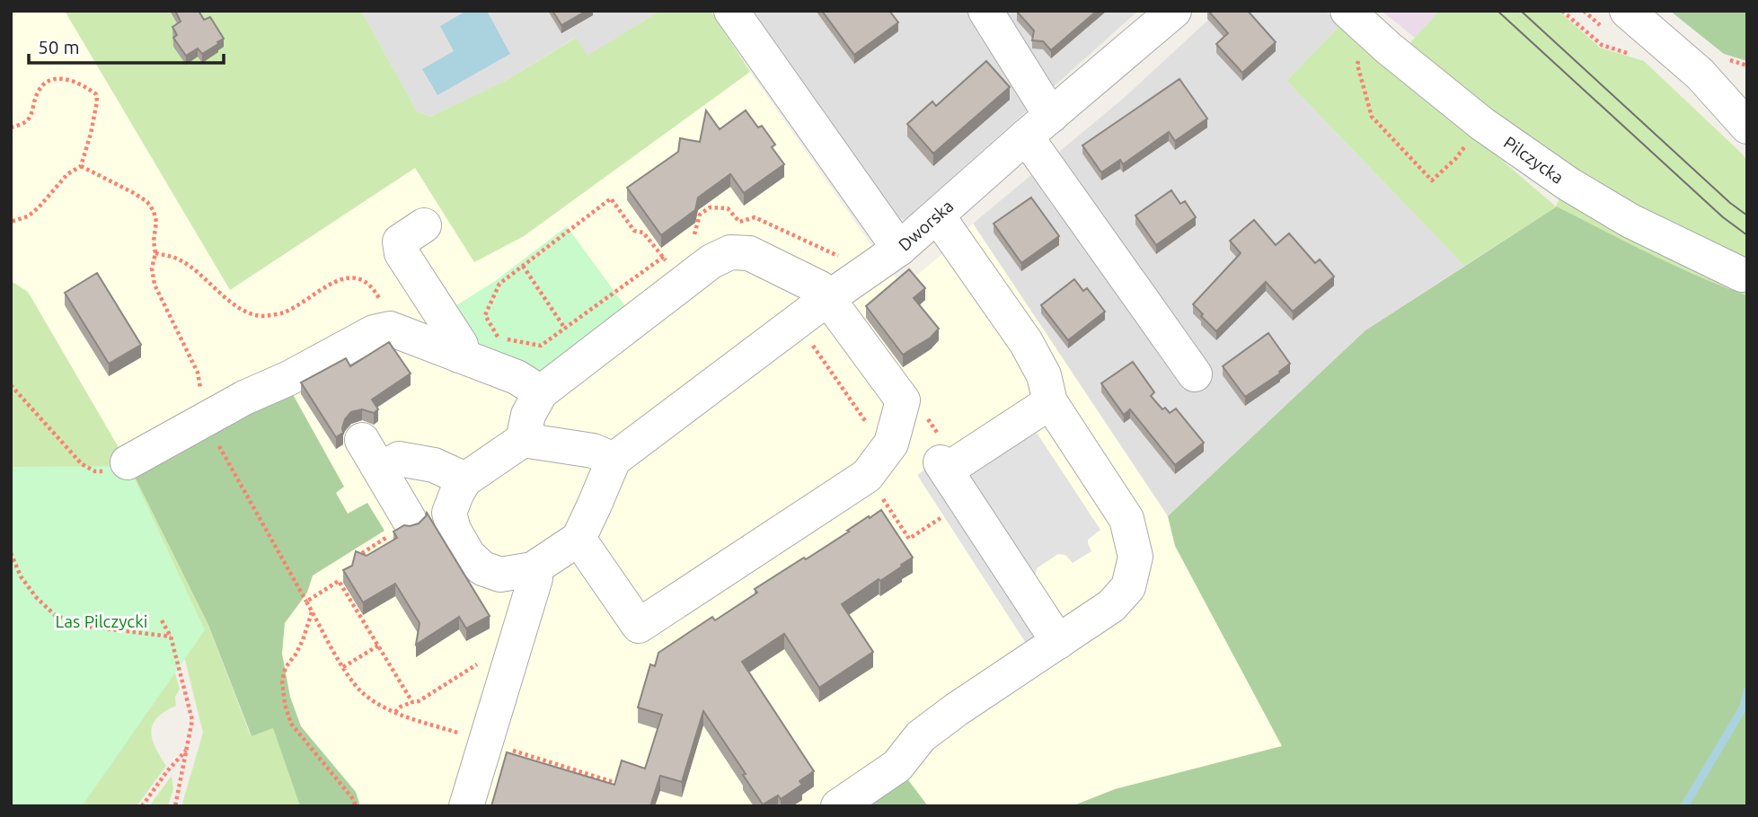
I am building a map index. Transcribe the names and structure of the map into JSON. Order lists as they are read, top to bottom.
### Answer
{
  "streets": {
    "street": ["Pilczycka", "Dworska"]
  },
  "parks": ["Las Pilczycki"],
  "scale_bar": "50 m"
}
